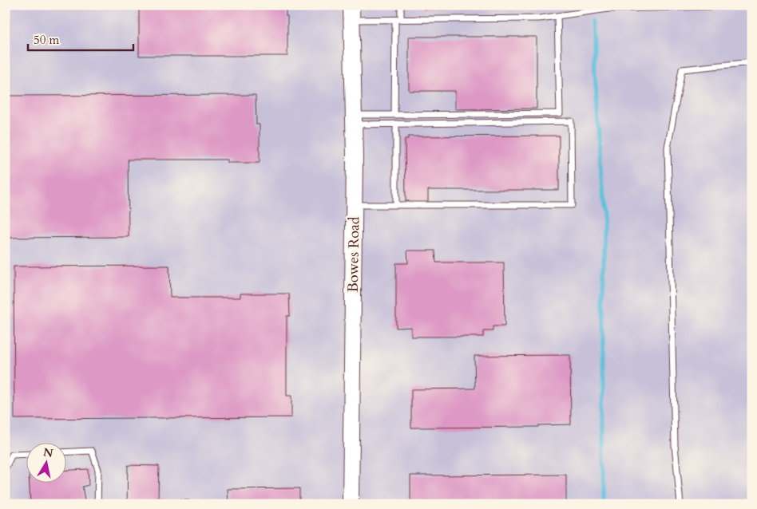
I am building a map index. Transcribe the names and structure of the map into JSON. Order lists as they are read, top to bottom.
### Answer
{
  "streets": {
    "street": ["Bowes Road"]
  },
  "scale_bar": "50 m",
  "north": "top"
}
